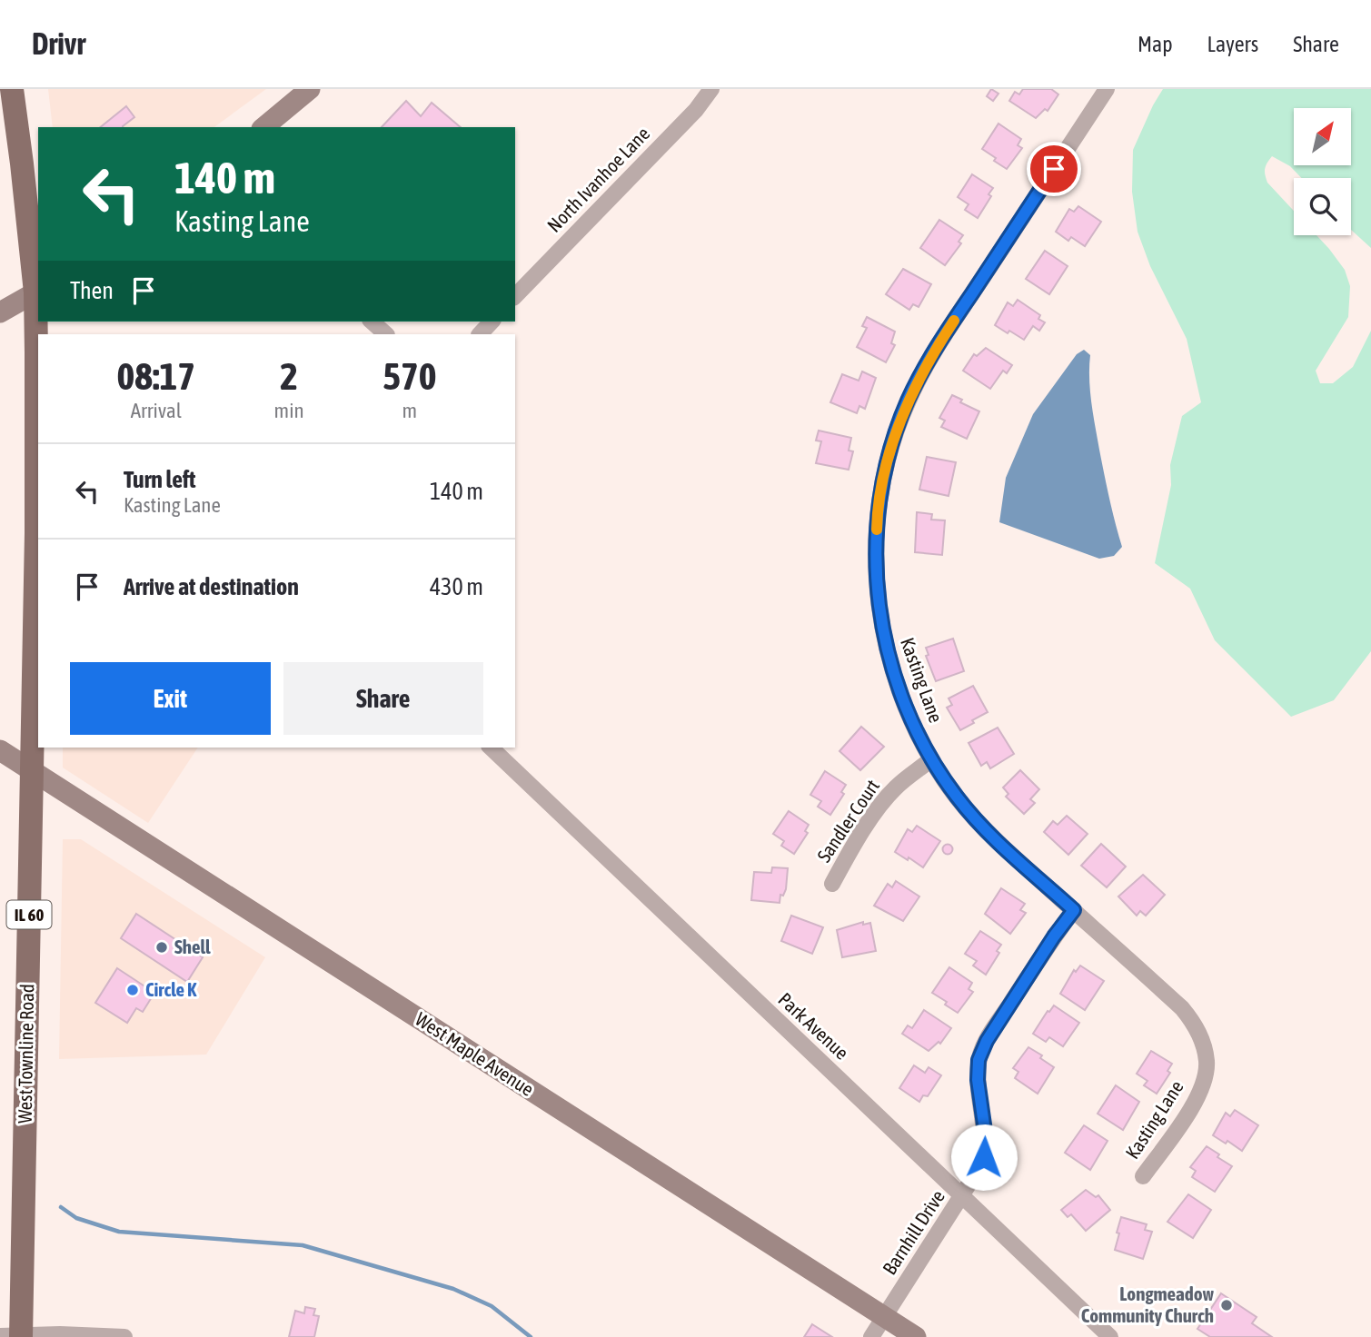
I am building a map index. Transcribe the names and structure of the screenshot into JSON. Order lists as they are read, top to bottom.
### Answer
{
  "streets": {
    "main road": ["IL 60", "West Townline Road", "West Maple Avenue"],
    "street": [
      "North Ivanhoe Lane",
      "Kasting Lane",
      "Sandler Court",
      "Park Avenue",
      "Barnhill Drive"
    ]
  },
  "crossings": [
    ["Kasting Lane", "Sandler Court"],
    ["Kasting Lane", "Barnhill Drive"],
    ["IL 60", "West Townline Road"],
    ["IL 60", "West Maple Avenue"],
    ["Park Avenue", "Barnhill Drive"],
    ["West Townline Road", "West Maple Avenue"],
    ["West Maple Avenue", "Barnhill Drive"]
  ],
  "places": ["Shell", "Circle K", "Longmeadow Community Church"],
  "north": "top right",
  "page": {
    "header": "Drivr",
    "nav": ["Map", "Layers", "Share"],
    "turn": ["140 m", "Kasting Lane"],
    "then": "Then",
    "eta": [
      "08:17",
      "Arrival",
      "2",
      "min",
      "570",
      "m"
    ],
    "list": [
      {
        "name": "Turn left",
        "note": "Kasting Lane",
        "value": "140 m"
      },
      {
        "name": "Arrive at destination",
        "value": "430 m"
      }
    ],
    "buttons": ["Exit", "Share"]
  }
}
